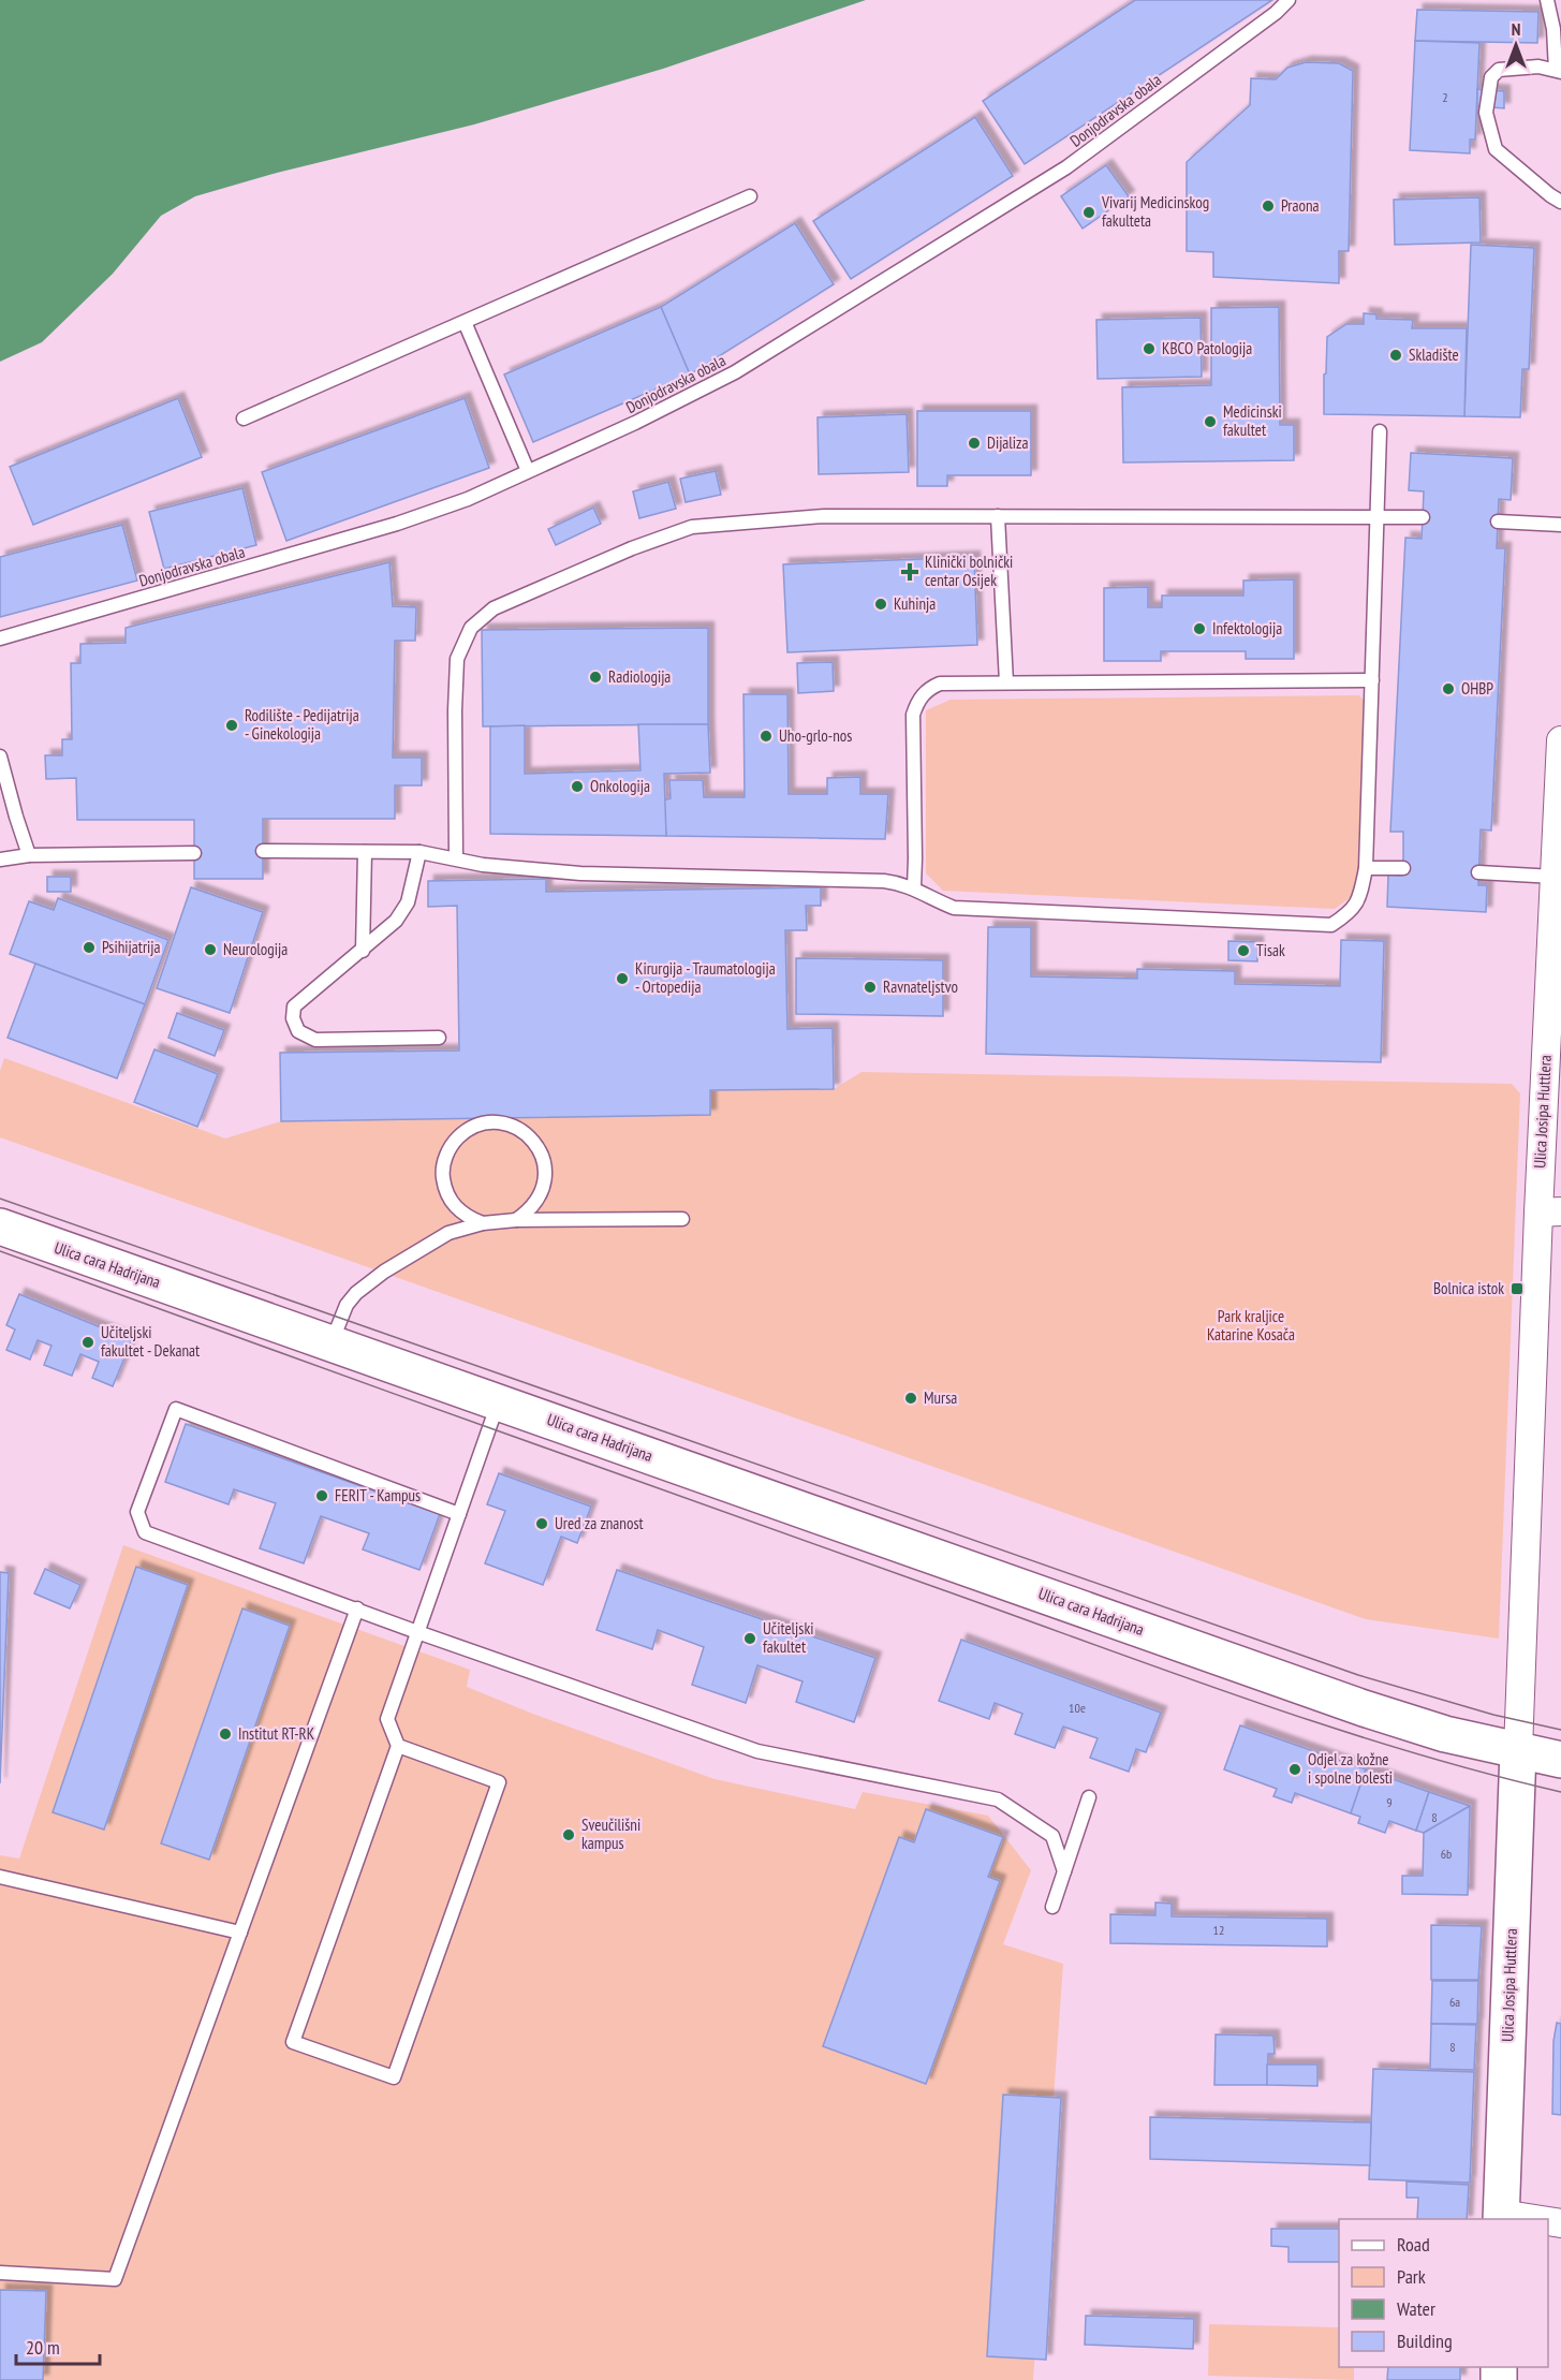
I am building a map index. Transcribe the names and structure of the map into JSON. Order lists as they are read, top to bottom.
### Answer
{
  "streets": {
    "main road": ["Ulica Josipa Huttlera", "Ulica cara Hadrijana"],
    "lane": ["Donjodravska obala"]
  },
  "crossings": [
    ["Ulica Josipa Huttlera", "Ulica cara Hadrijana"]
  ],
  "parks": ["Park kraljice Katarine Kosača"],
  "places": {
    "other": [
      "Praona",
      "Vivarij Medicinskog fakulteta",
      "KBCO Patologija",
      "Skladište",
      "Medicinski fakultet",
      "Dijaliza",
      "Kuhinja",
      "Infektologija",
      "Radiologija",
      "OHBP",
      "Rodilište - Pedijatrija - Ginekologija",
      "Uho-grlo-nos",
      "Onkologija",
      "Psihijatrija",
      "Neurologija",
      "Tisak",
      "Kirurgija - Traumatologija - Ortopedija",
      "Ravnateljstvo",
      "Učiteljski fakultet - Dekanat",
      "Mursa",
      "FERIT - Kampus",
      "Ured za znanost",
      "Učiteljski fakultet",
      "Institut RT-RK",
      "Odjel za kožne i spolne bolesti",
      "Sveučilišni kampus"
    ],
    "health": ["Klinički bolnički centar Osijek"],
    "transit": ["Bolnica istok"]
  },
  "house_numbers": [
    "2",
    "10e",
    "9",
    "8",
    "6b",
    "12",
    "6a",
    "8"
  ],
  "legend": [
    "Road",
    "Park",
    "Water",
    "Building"
  ],
  "scale_bar": "20 m",
  "north": "top"
}
